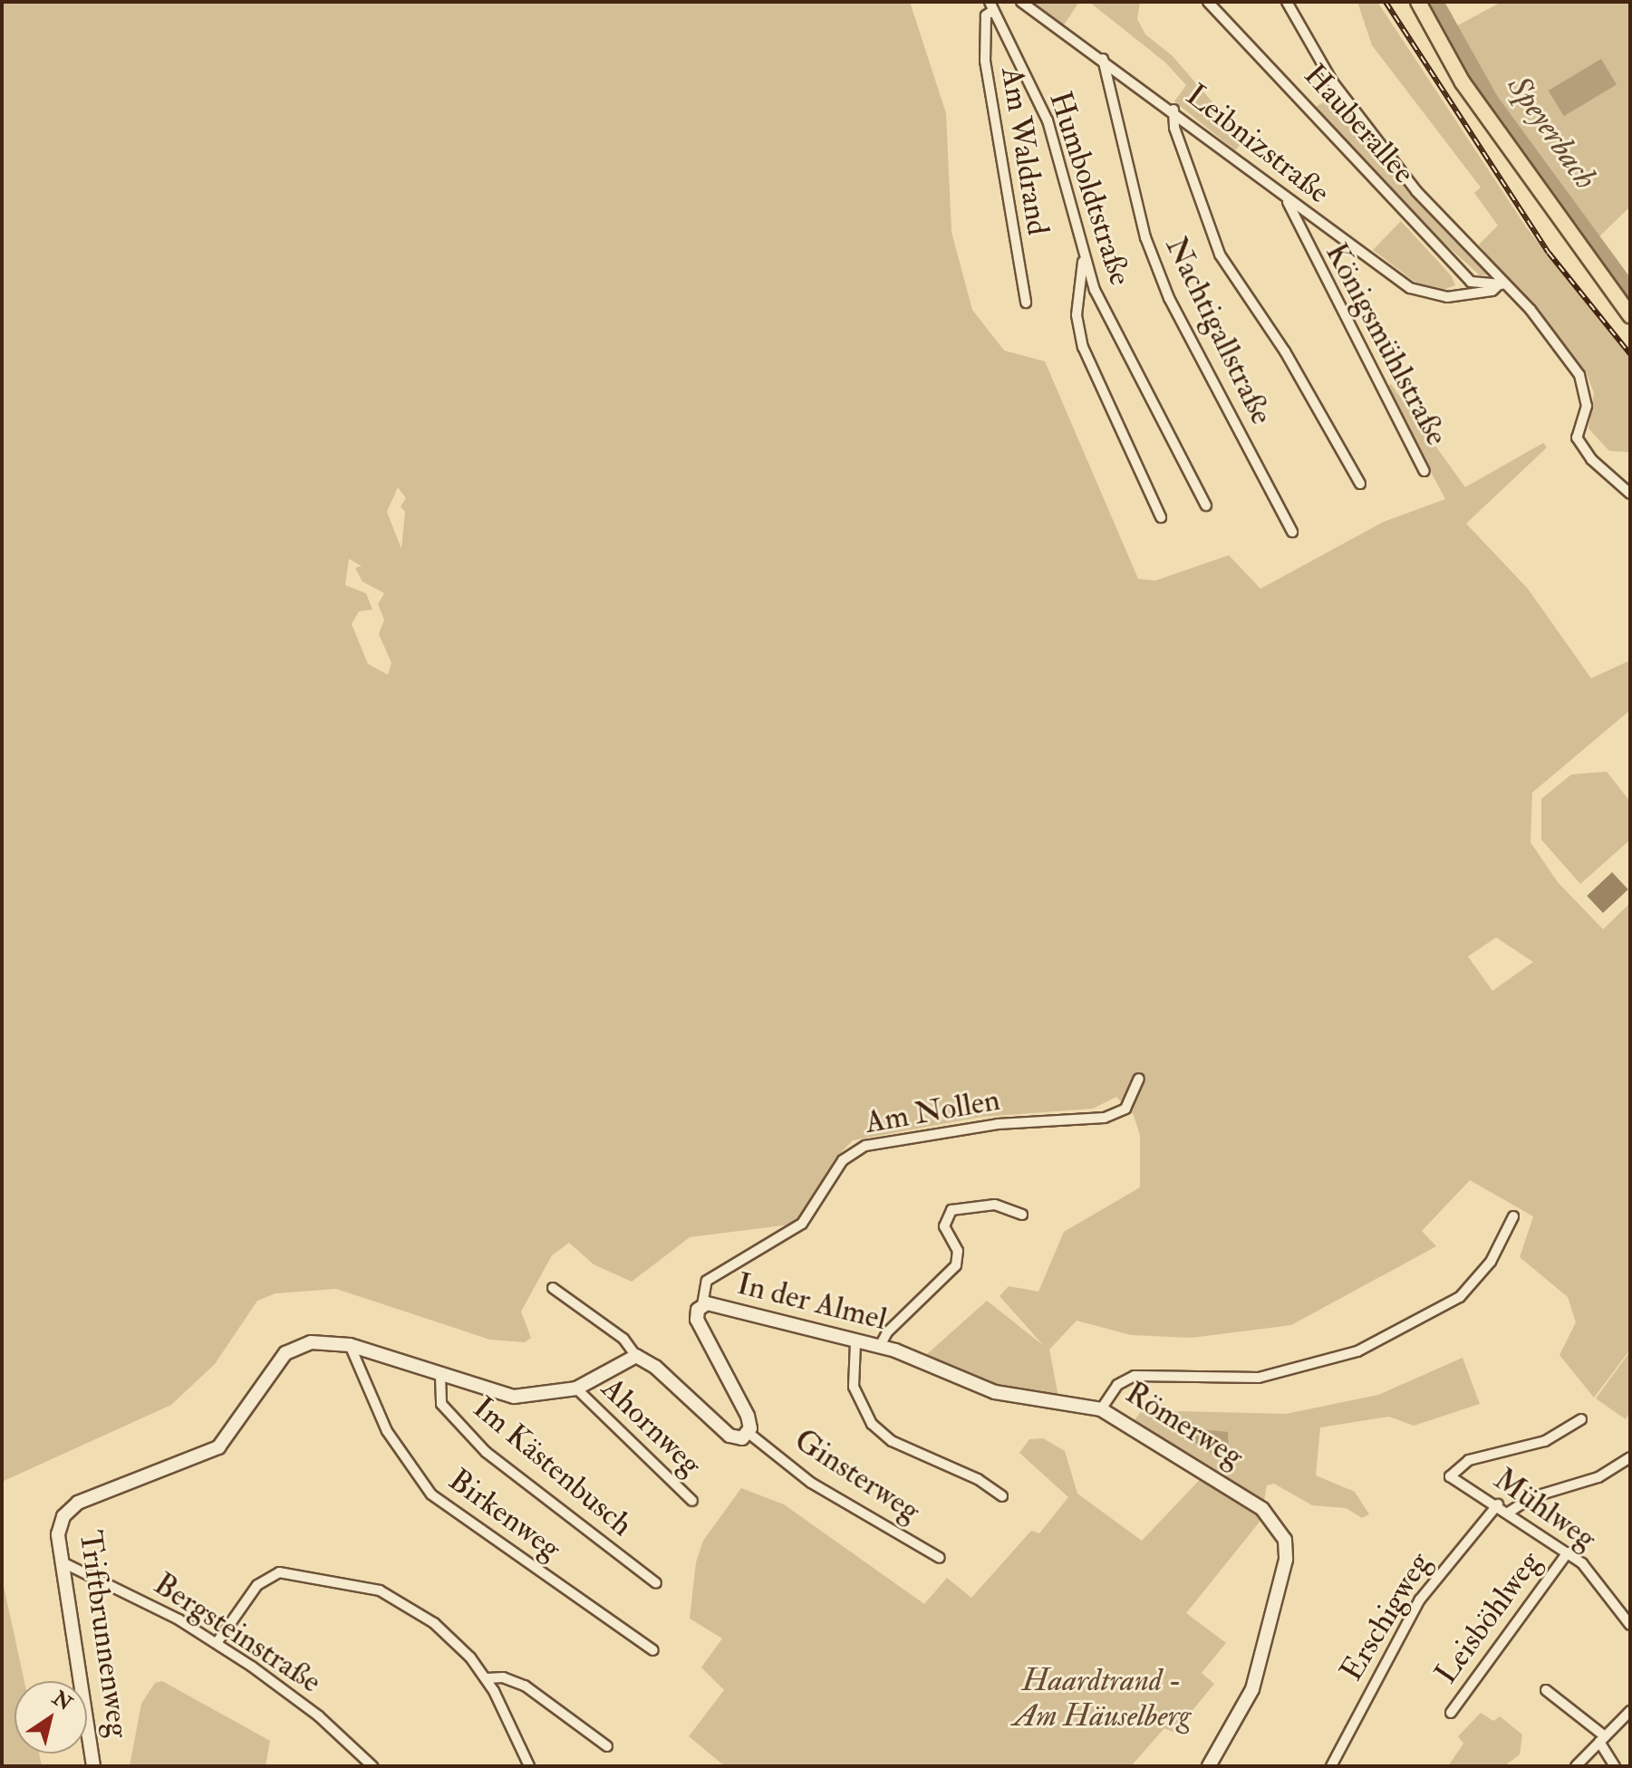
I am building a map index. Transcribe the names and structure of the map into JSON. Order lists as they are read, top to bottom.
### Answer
{
  "streets": {
    "street": [
      "Hauberallee",
      "Leibnizstraße",
      "Am Waldrand",
      "Humboldtstraße",
      "Nachtigallstraße",
      "Königsmühlstraße",
      "Am Nollen",
      "In der Almel",
      "Römerweg",
      "Ahornweg",
      "Im Kästenbusch",
      "Ginsterweg",
      "Mühlweg",
      "Birkenweg",
      "Erschigweg",
      "Leisböhlweg",
      "Bergsteinstraße",
      "Triftbrunnenweg"
    ]
  },
  "crossings": [
    ["Leibnizstraße", "Nachtigallstraße"],
    ["Leibnizstraße", "Königsmühlstraße"],
    ["Am Waldrand", "Humboldtstraße"],
    ["Am Nollen", "In der Almel"],
    ["In der Almel", "Römerweg"],
    ["In der Almel", "Ginsterweg"],
    ["Ahornweg", "Triftbrunnenweg"],
    ["Im Kästenbusch", "Triftbrunnenweg"],
    ["Mühlweg", "Erschigweg"],
    ["Mühlweg", "Leisböhlweg"],
    ["Birkenweg", "Triftbrunnenweg"],
    ["Bergsteinstraße", "Triftbrunnenweg"]
  ],
  "water": ["Speyerbach"],
  "parks": ["Haardtrand - Am Häuselberg"],
  "north": "top right"
}
